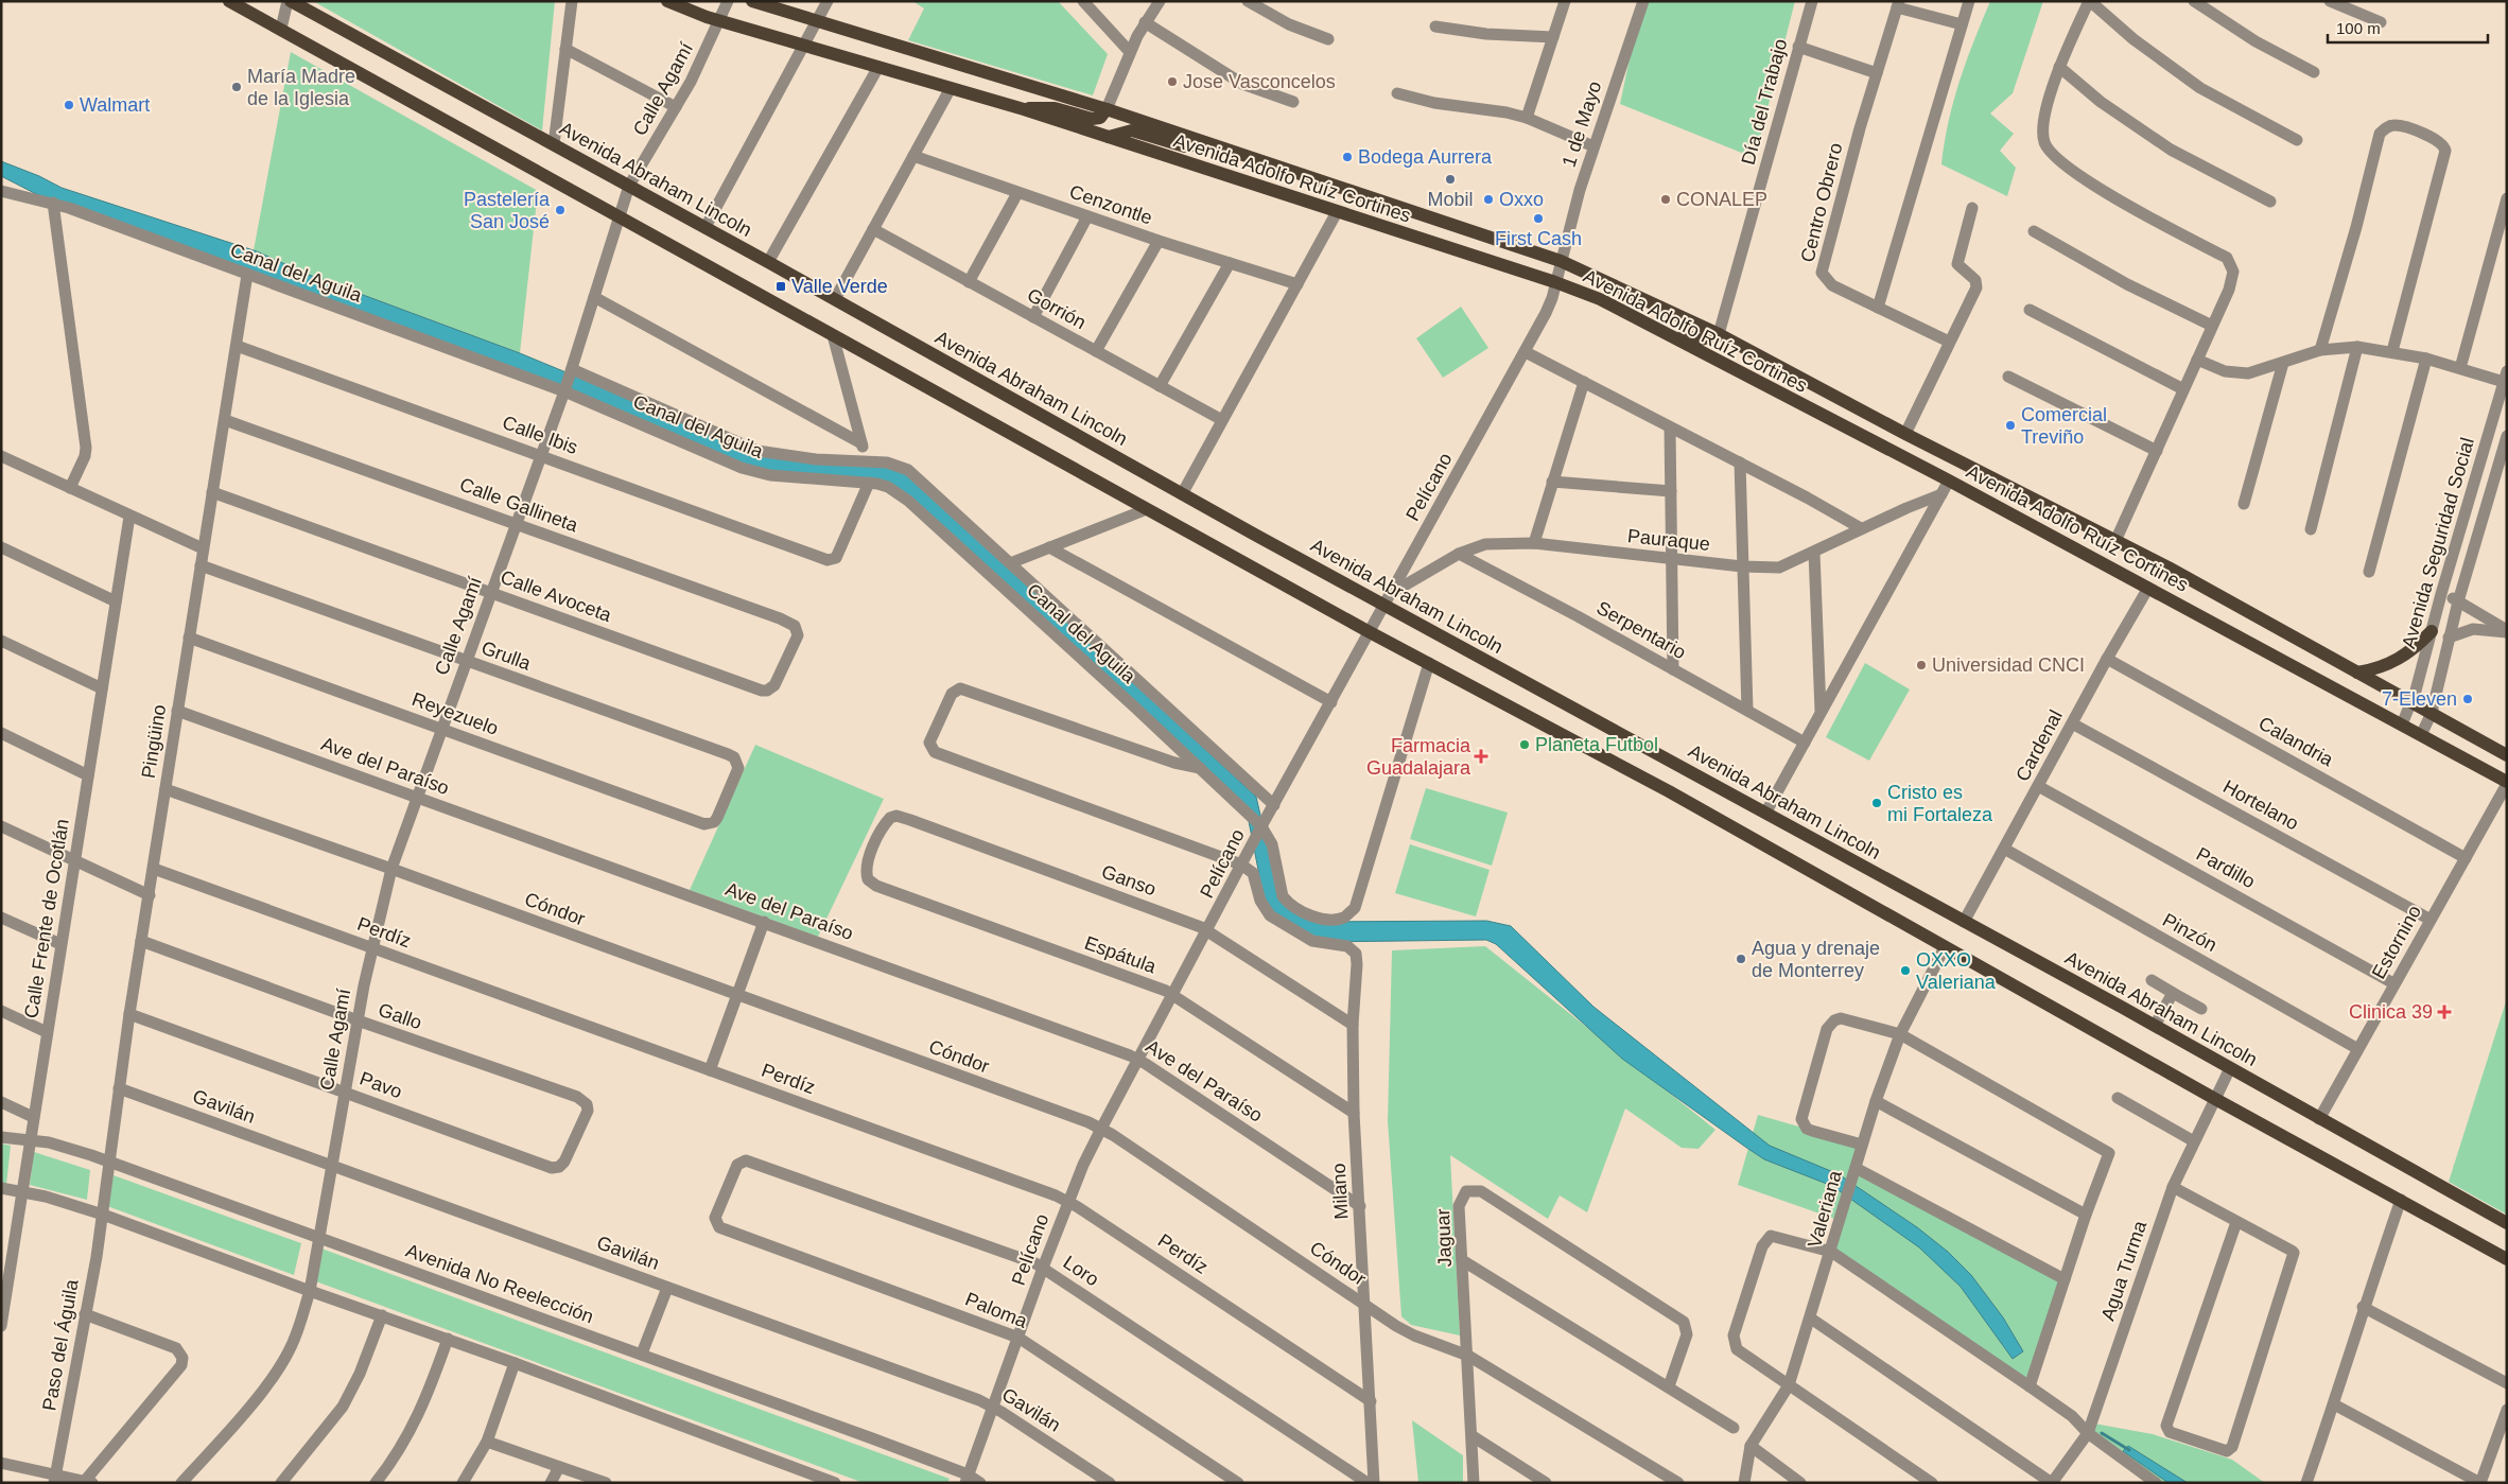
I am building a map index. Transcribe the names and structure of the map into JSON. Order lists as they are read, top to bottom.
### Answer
{
  "streets": {
    "main road": ["Avenida Adolfo Ruíz Cortines", "Avenida Abraham Lincoln"],
    "street": [
      "Calle Agamí",
      "Día del Trabajo",
      "1 de Mayo",
      "Centro Obrero",
      "Cenzontle",
      "Canal del Aguila",
      "Gorrión",
      "Calle Ibis",
      "Pelícano",
      "Calle Gallineta",
      "Pauraque",
      "Avenida Seguridad Social",
      "Calle Avoceta",
      "Serpentario",
      "Grulla",
      "Reyezuelo",
      "Pingüino",
      "Calandria",
      "Cardenal",
      "Ave del Paraíso",
      "Hortelano",
      "Pardillo",
      "Ganso",
      "Cóndor",
      "Calle Frente de Ocotlán",
      "Perdíz",
      "Pinzón",
      "Estornino",
      "Espátula",
      "Gallo",
      "Pavo",
      "Gavilán",
      "Milano",
      "Valeriana",
      "Jaguar",
      "Loro",
      "Agua Turma",
      "Avenida No Reelección",
      "Paloma",
      "Paso del Águila"
    ]
  },
  "crossings": [
    ["Calle Agamí", "Avenida Adolfo Ruíz Cortines"],
    ["Calle Agamí", "Avenida Abraham Lincoln"],
    ["Calle Agamí", "Canal del Aguila"],
    ["Calle Agamí", "Calle Ibis"],
    ["Calle Agamí", "Calle Gallineta"],
    ["Calle Agamí", "Calle Avoceta"],
    ["Calle Agamí", "Grulla"],
    ["Calle Agamí", "Reyezuelo"],
    ["Calle Agamí", "Ave del Paraíso"],
    ["Calle Agamí", "Cóndor"],
    ["Calle Agamí", "Perdíz"],
    ["Calle Agamí", "Gallo"],
    ["Calle Agamí", "Pavo"],
    ["Calle Agamí", "Gavilán"],
    ["Calle Agamí", "Avenida No Reelección"],
    ["Día del Trabajo", "Avenida Adolfo Ruíz Cortines"],
    ["1 de Mayo", "Avenida Adolfo Ruíz Cortines"],
    ["1 de Mayo", "Pelícano"],
    ["Avenida Adolfo Ruíz Cortines", "Pelícano"],
    ["Avenida Adolfo Ruíz Cortines", "Avenida Seguridad Social"],
    ["Avenida Adolfo Ruíz Cortines", "Cardenal"],
    ["Avenida Adolfo Ruíz Cortines", "Estornino"],
    ["Avenida Abraham Lincoln", "Pelícano"],
    ["Avenida Abraham Lincoln", "Pauraque"],
    ["Avenida Abraham Lincoln", "Cardenal"],
    ["Avenida Abraham Lincoln", "Estornino"],
    ["Avenida Abraham Lincoln", "Agua Turma"],
    ["Canal del Aguila", "Calle Ibis"],
    ["Canal del Aguila", "Pelícano"],
    ["Canal del Aguila", "Pingüino"],
    ["Calle Ibis", "Pingüino"],
    ["Pelícano", "Pauraque"],
    ["Pelícano", "Ave del Paraíso"],
    ["Pelícano", "Ganso"],
    ["Pelícano", "Cóndor"],
    ["Pelícano", "Perdíz"],
    ["Pelícano", "Espátula"],
    ["Pelícano", "Gavilán"],
    ["Pelícano", "Milano"],
    ["Pelícano", "Loro"],
    ["Pelícano", "Avenida No Reelección"],
    ["Pelícano", "Paloma"],
    ["Calle Gallineta", "Calle Avoceta"],
    ["Calle Gallineta", "Pingüino"],
    ["Pauraque", "Serpentario"],
    ["Calle Avoceta", "Pingüino"],
    ["Grulla", "Reyezuelo"],
    ["Grulla", "Pingüino"],
    ["Reyezuelo", "Pingüino"],
    ["Pingüino", "Ave del Paraíso"],
    ["Pingüino", "Cóndor"],
    ["Pingüino", "Perdíz"],
    ["Pingüino", "Gallo"],
    ["Pingüino", "Pavo"],
    ["Pingüino", "Gavilán"],
    ["Pingüino", "Avenida No Reelección"],
    ["Pingüino", "Paso del Águila"],
    ["Calandria", "Cardenal"],
    ["Calandria", "Estornino"],
    ["Cardenal", "Hortelano"],
    ["Cardenal", "Pardillo"],
    ["Cardenal", "Pinzón"],
    ["Ave del Paraíso", "Milano"],
    ["Hortelano", "Estornino"],
    ["Pardillo", "Estornino"],
    ["Ganso", "Espátula"],
    ["Ganso", "Milano"],
    ["Cóndor", "Milano"],
    ["Cóndor", "Jaguar"],
    ["Calle Frente de Ocotlán", "Avenida No Reelección"],
    ["Perdíz", "Milano"],
    ["Pinzón", "Estornino"],
    ["Espátula", "Milano"],
    ["Gallo", "Pavo"],
    ["Loro", "Paloma"]
  ],
  "places": {
    "other": [
      "Jose Vasconcelos",
      "María Madre de la Iglesia",
      "Walmart",
      "Bodega Aurrera",
      "Mobil",
      "Oxxo",
      "CONALEP",
      "Pastelería San José",
      "First Cash",
      "Comercial Treviño",
      "Universidad CNCI",
      "7-Eleven",
      "Planeta Futbol",
      "Cristo es mi Fortaleza",
      "Agua y drenaje de Monterrey",
      "OXXO Valeriana"
    ],
    "transit": ["Valle Verde"],
    "health": ["Farmacia Guadalajara", "Clinica 39"]
  },
  "scale_bar": "100 m"
}
